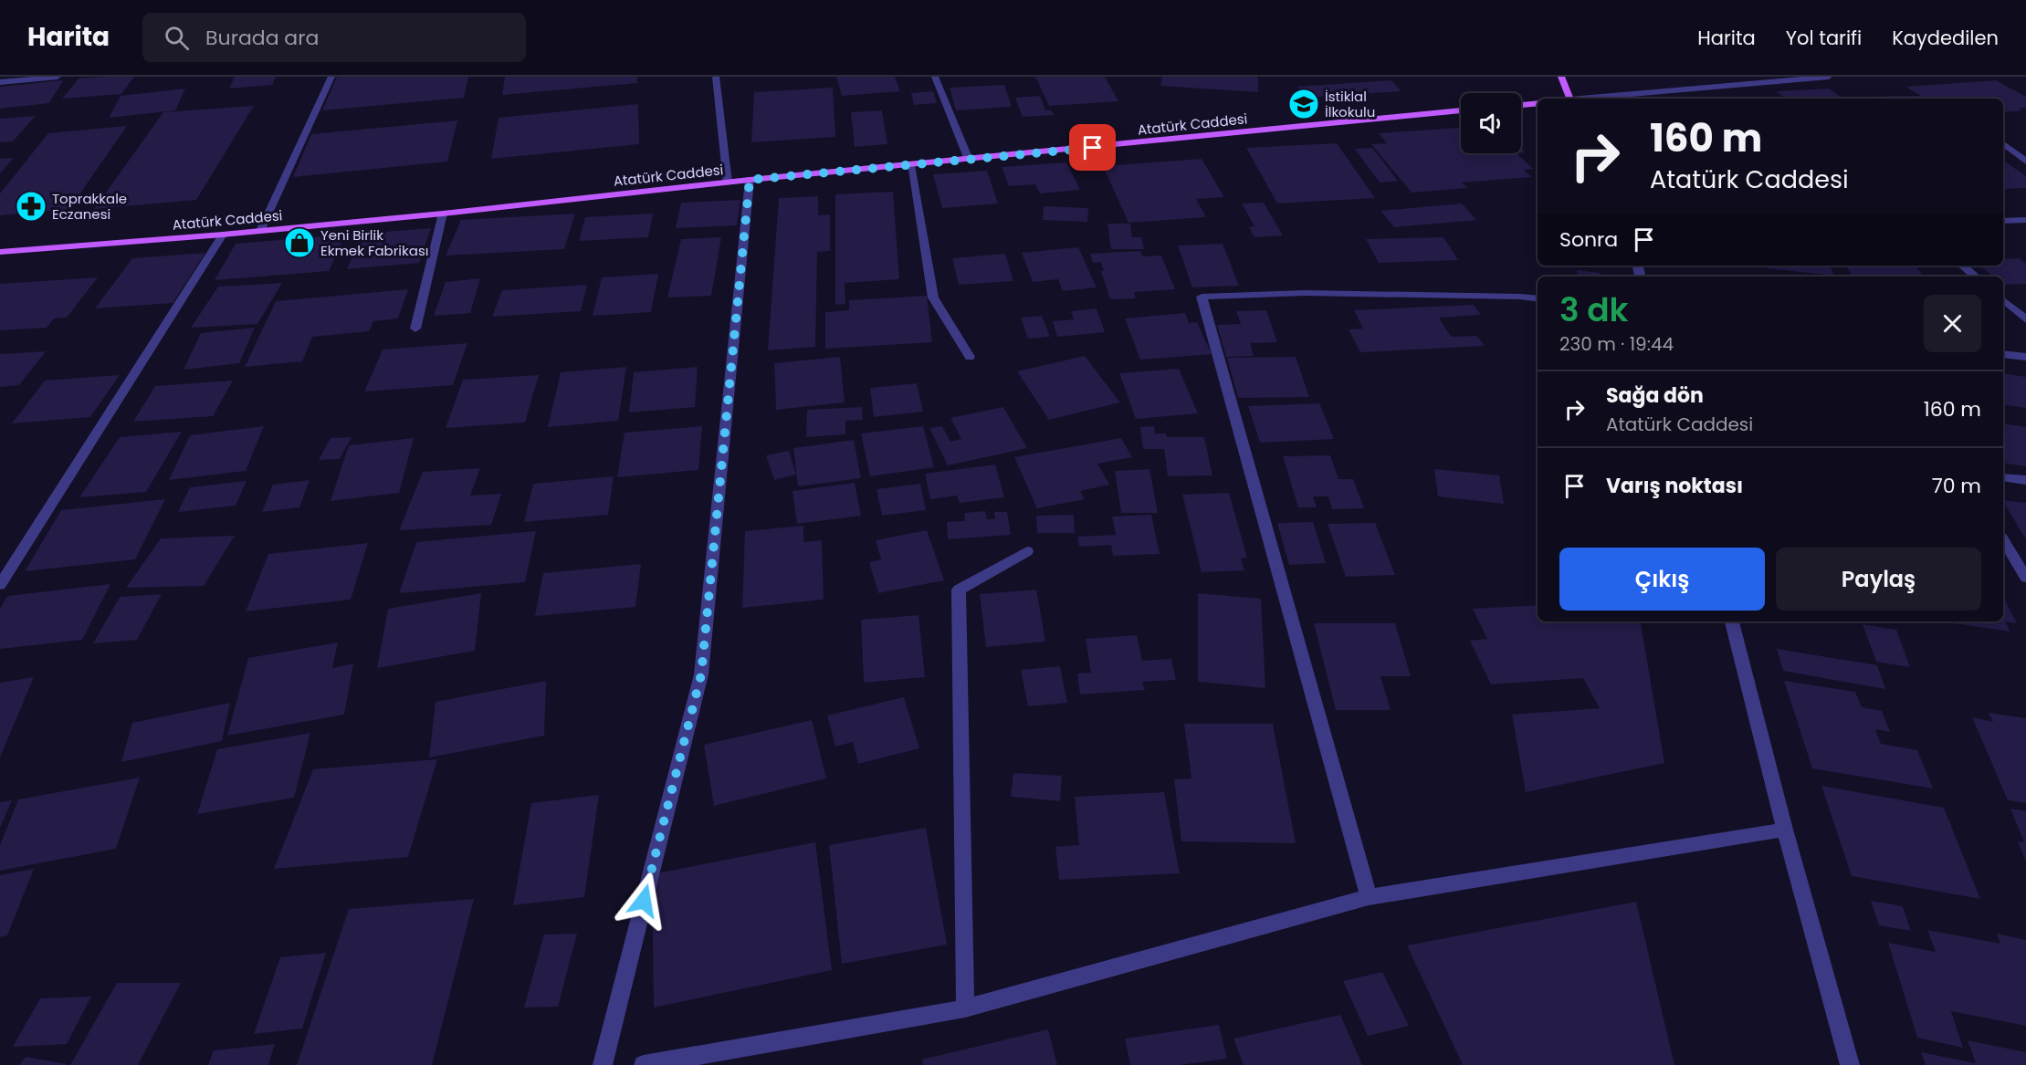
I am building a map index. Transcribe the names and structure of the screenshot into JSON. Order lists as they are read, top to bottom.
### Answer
{
  "streets": {
    "main road": ["Atatürk Caddesi"]
  },
  "places": {
    "school or university": ["İstiklal İlkokulu"],
    "pharmacy": ["Toprakkale Eczanesi"],
    "shop": ["Yeni Birlik Ekmek Fabrikası"]
  },
  "page": {
    "header": "Harita",
    "search": "Burada ara",
    "nav": ["Harita", "Yol tarifi", "Kaydedilen"],
    "turn": ["160 m", "Atatürk Caddesi"],
    "then": "Sonra",
    "heading": ["3 dk", "230 m · 19:44"],
    "list": [
      {
        "name": "Sağa dön",
        "note": "Atatürk Caddesi",
        "value": "160 m"
      },
      {
        "name": "Varış noktası",
        "value": "70 m"
      }
    ],
    "buttons": ["Çıkış", "Paylaş"]
  }
}
